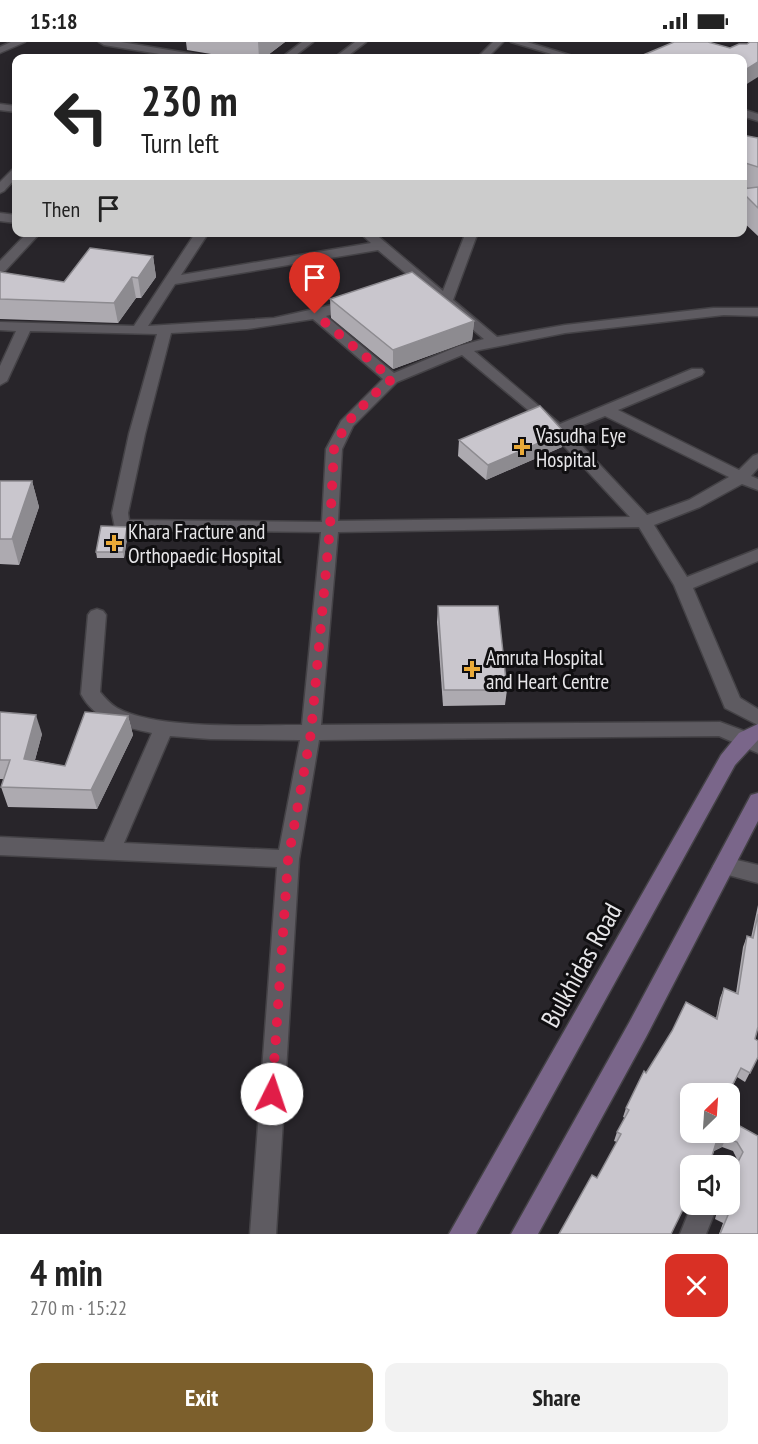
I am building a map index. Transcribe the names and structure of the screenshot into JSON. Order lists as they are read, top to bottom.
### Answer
{
  "streets": {
    "street": ["Bulkhidas Road"]
  },
  "places": {
    "health": ["Vasudha Eye Hospital", "Khara Fracture and Orthopaedic Hospital", "Amruta Hospital and Heart Centre"]
  },
  "north": "top right",
  "page": {
    "status": "15:18",
    "turn": ["230 m", "Turn left"],
    "then": "Then",
    "heading": ["4 min", "270 m · 15:22"],
    "buttons": ["Exit", "Share"]
  }
}
